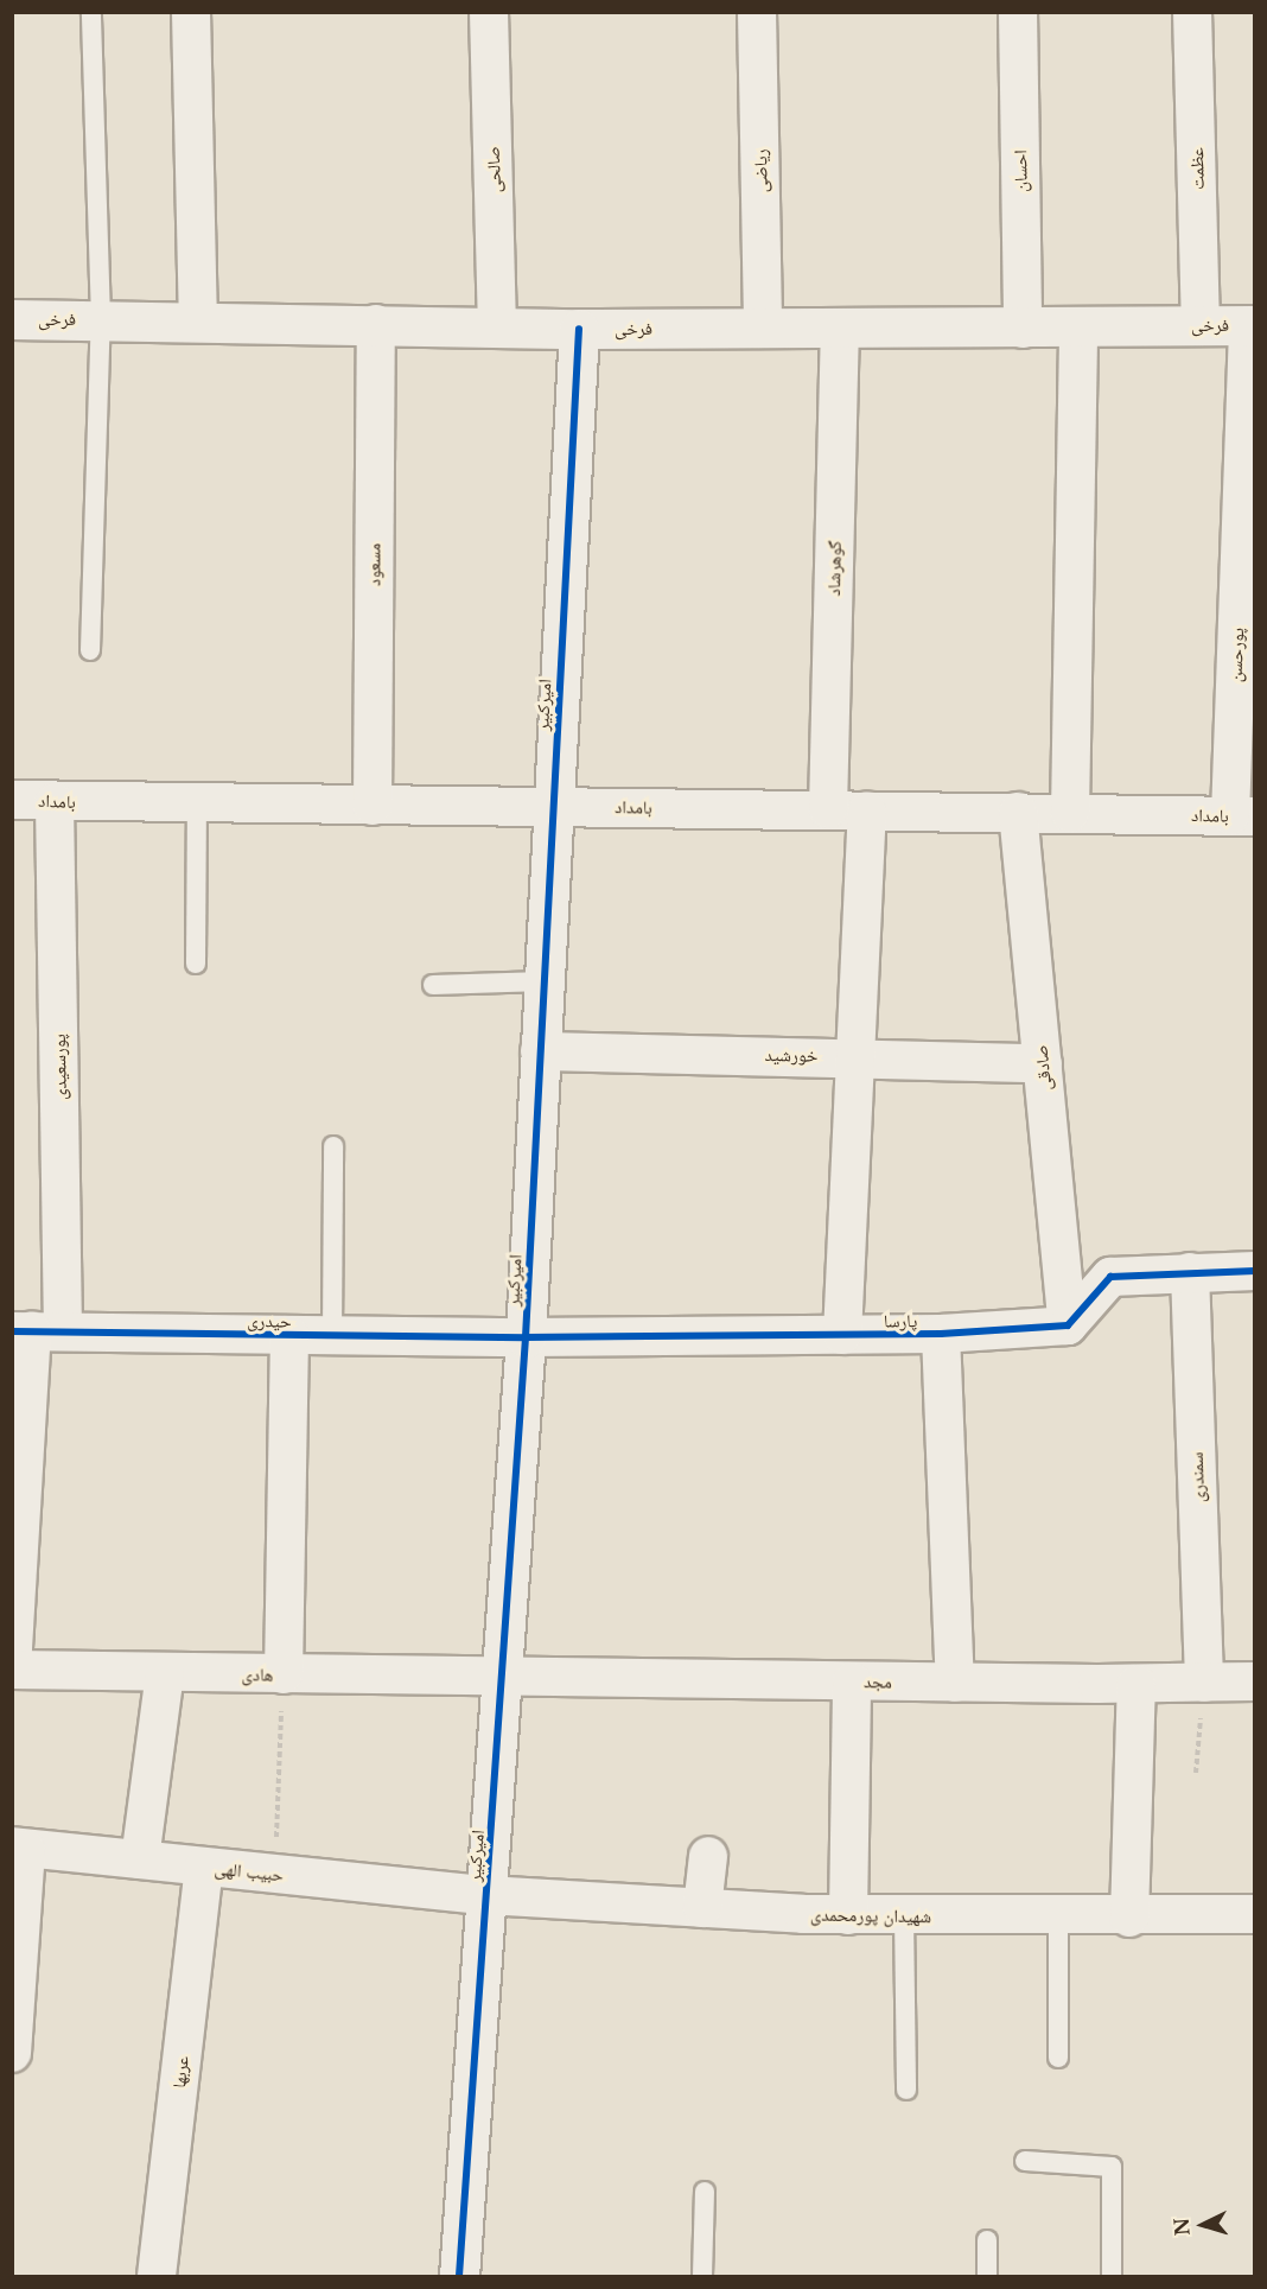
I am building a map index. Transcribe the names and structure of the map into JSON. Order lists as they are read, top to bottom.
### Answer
{
  "streets": {
    "street": [
      "عظمت",
      "صالحی",
      "ریاضی",
      "احسان",
      "فرخی",
      "مسعود",
      "گوهرشاد",
      "پورحسن",
      "امیرکبیر",
      "بامداد",
      "خورشید",
      "پورسعیدی",
      "صادقی",
      "حیدری",
      "پارسا",
      "سمندری",
      "هادی",
      "مجد",
      "حبیب الهی",
      "شهیدان پورمحمدی",
      "عربها"
    ]
  },
  "crossings": [
    ["عظمت", "فرخی"],
    ["صالحی", "فرخی"],
    ["ریاضی", "فرخی"],
    ["احسان", "فرخی"],
    ["فرخی", "مسعود"],
    ["فرخی", "گوهرشاد"],
    ["فرخی", "پورحسن"],
    ["فرخی", "امیرکبیر"],
    ["مسعود", "بامداد"],
    ["گوهرشاد", "بامداد"],
    ["پورحسن", "بامداد"],
    ["امیرکبیر", "بامداد"],
    ["امیرکبیر", "خورشید"],
    ["امیرکبیر", "حیدری"],
    ["امیرکبیر", "پارسا"],
    ["امیرکبیر", "هادی"],
    ["امیرکبیر", "مجد"],
    ["امیرکبیر", "حبیب الهی"],
    ["امیرکبیر", "شهیدان پورمحمدی"],
    ["بامداد", "پورسعیدی"],
    ["بامداد", "صادقی"],
    ["خورشید", "صادقی"],
    ["پورسعیدی", "حیدری"],
    ["پورسعیدی", "هادی"],
    ["صادقی", "پارسا"],
    ["حیدری", "پارسا"],
    ["سمندری", "مجد"],
    ["هادی", "مجد"],
    ["حبیب الهی", "شهیدان پورمحمدی"],
    ["حبیب الهی", "عربها"]
  ],
  "north": "left"
}
